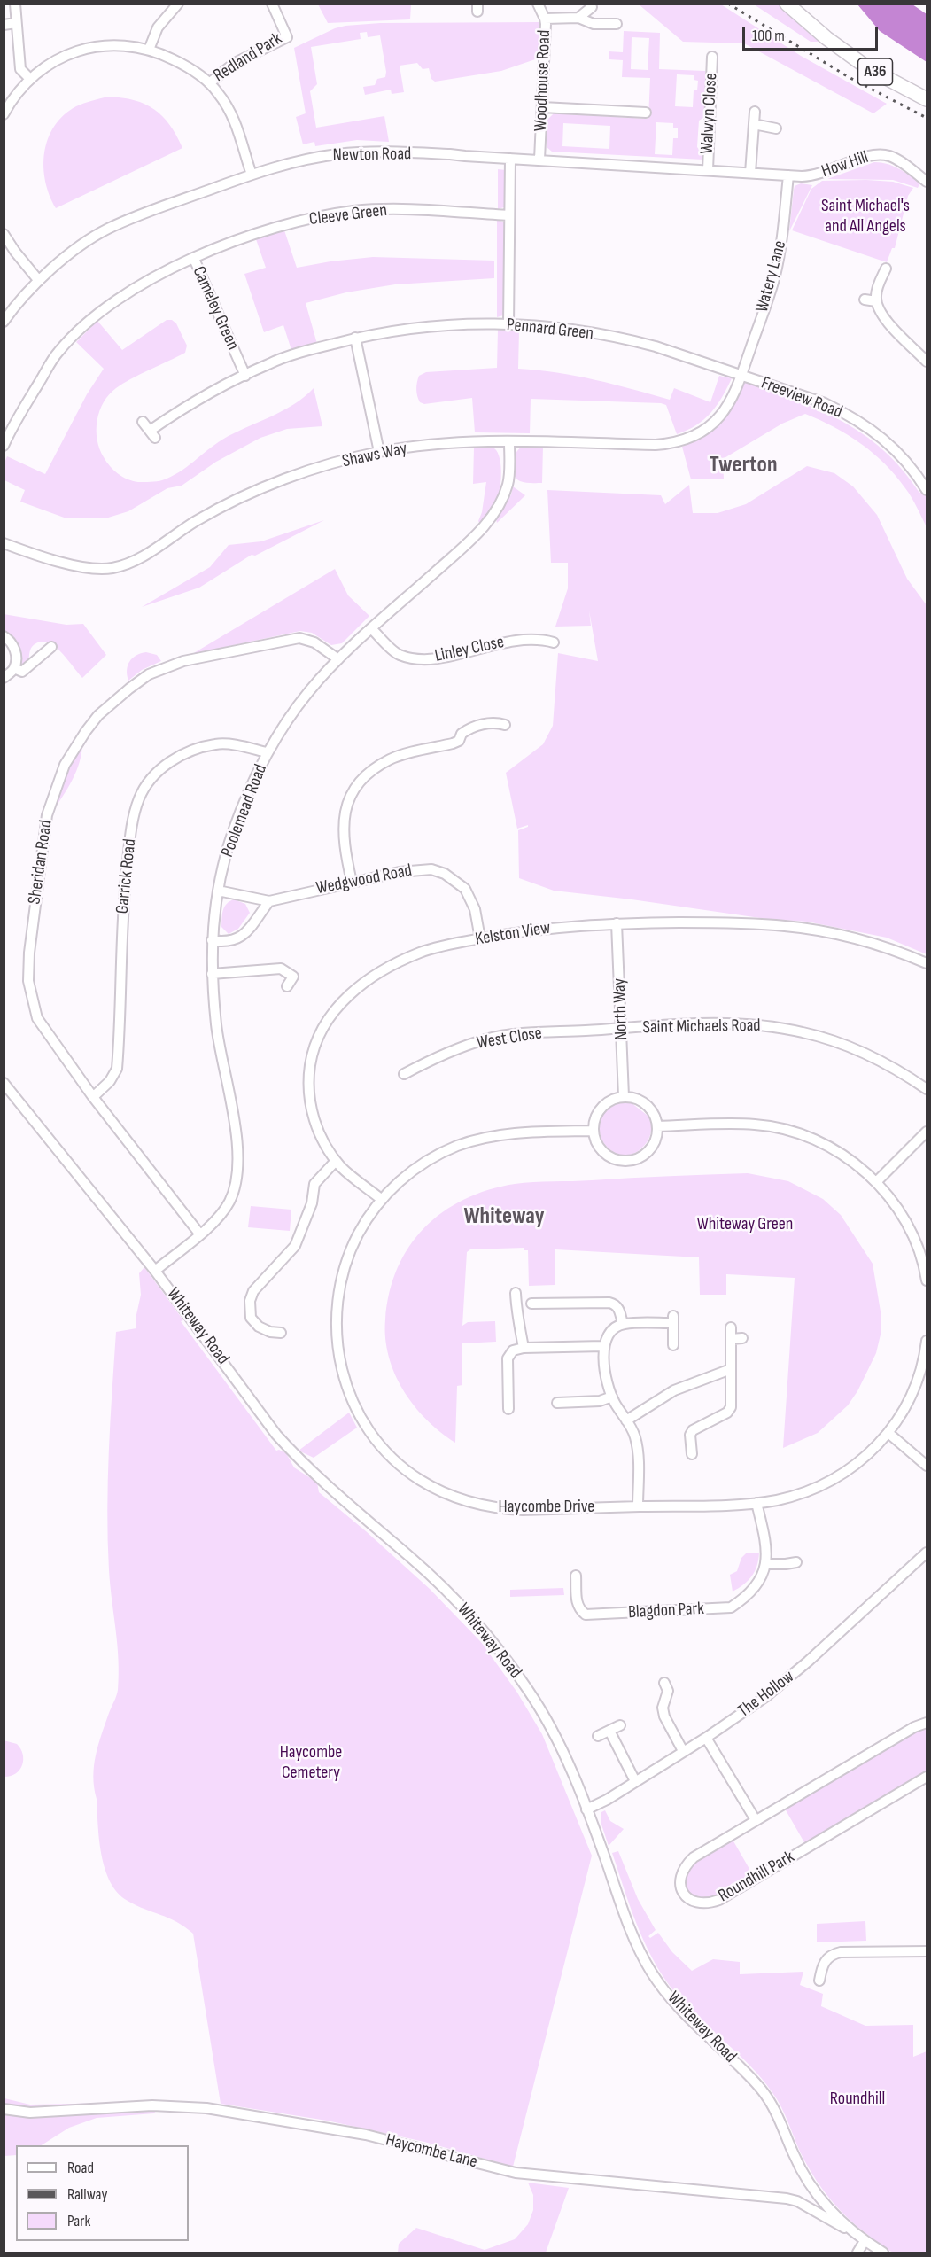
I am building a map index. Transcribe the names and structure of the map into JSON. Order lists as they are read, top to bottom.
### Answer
{
  "streets": {
    "highway": ["A36"],
    "street": [
      "Redland Park",
      "Woodhouse Road",
      "Walwyn Close",
      "Newton Road",
      "How Hill",
      "Cleeve Green",
      "Watery Lane",
      "Cameley Green",
      "Pennard Green",
      "Freeview Road",
      "Shaws Way",
      "Linley Close",
      "Poolemead Road",
      "Sheridan Road",
      "Garrick Road",
      "Wedgwood Road",
      "Kelston View",
      "North Way",
      "Saint Michaels Road",
      "West Close",
      "Whiteway Road",
      "Haycombe Drive",
      "Blagdon Park",
      "The Hollow",
      "Roundhill Park",
      "Haycombe Lane"
    ]
  },
  "crossings": [
    ["Redland Park", "Newton Road"],
    ["Woodhouse Road", "Newton Road"],
    ["Walwyn Close", "Newton Road"],
    ["Newton Road", "How Hill"],
    ["Newton Road", "Watery Lane"],
    ["How Hill", "Watery Lane"],
    ["Cleeve Green", "Cameley Green"],
    ["Watery Lane", "Pennard Green"],
    ["Watery Lane", "Freeview Road"],
    ["Watery Lane", "Shaws Way"],
    ["Pennard Green", "Freeview Road"],
    ["Pennard Green", "Shaws Way"],
    ["Freeview Road", "Shaws Way"],
    ["Shaws Way", "Poolemead Road"],
    ["Linley Close", "Poolemead Road"],
    ["Poolemead Road", "Sheridan Road"],
    ["Poolemead Road", "Garrick Road"],
    ["Poolemead Road", "Wedgwood Road"],
    ["Poolemead Road", "Whiteway Road"],
    ["Sheridan Road", "Garrick Road"],
    ["Wedgwood Road", "Kelston View"],
    ["Kelston View", "North Way"],
    ["Kelston View", "Haycombe Drive"],
    ["North Way", "Saint Michaels Road"],
    ["North Way", "West Close"],
    ["North Way", "Haycombe Drive"],
    ["Saint Michaels Road", "West Close"],
    ["Whiteway Road", "The Hollow"],
    ["Whiteway Road", "Haycombe Lane"],
    ["Haycombe Drive", "Blagdon Park"]
  ],
  "districts": ["Twerton", "Whiteway"],
  "parks": [
    "Saint Michael's and All Angels",
    "Whiteway Green",
    "Haycombe Cemetery",
    "Roundhill"
  ],
  "legend": ["Road", "Railway", "Park"],
  "scale_bar": "100 m"
}
